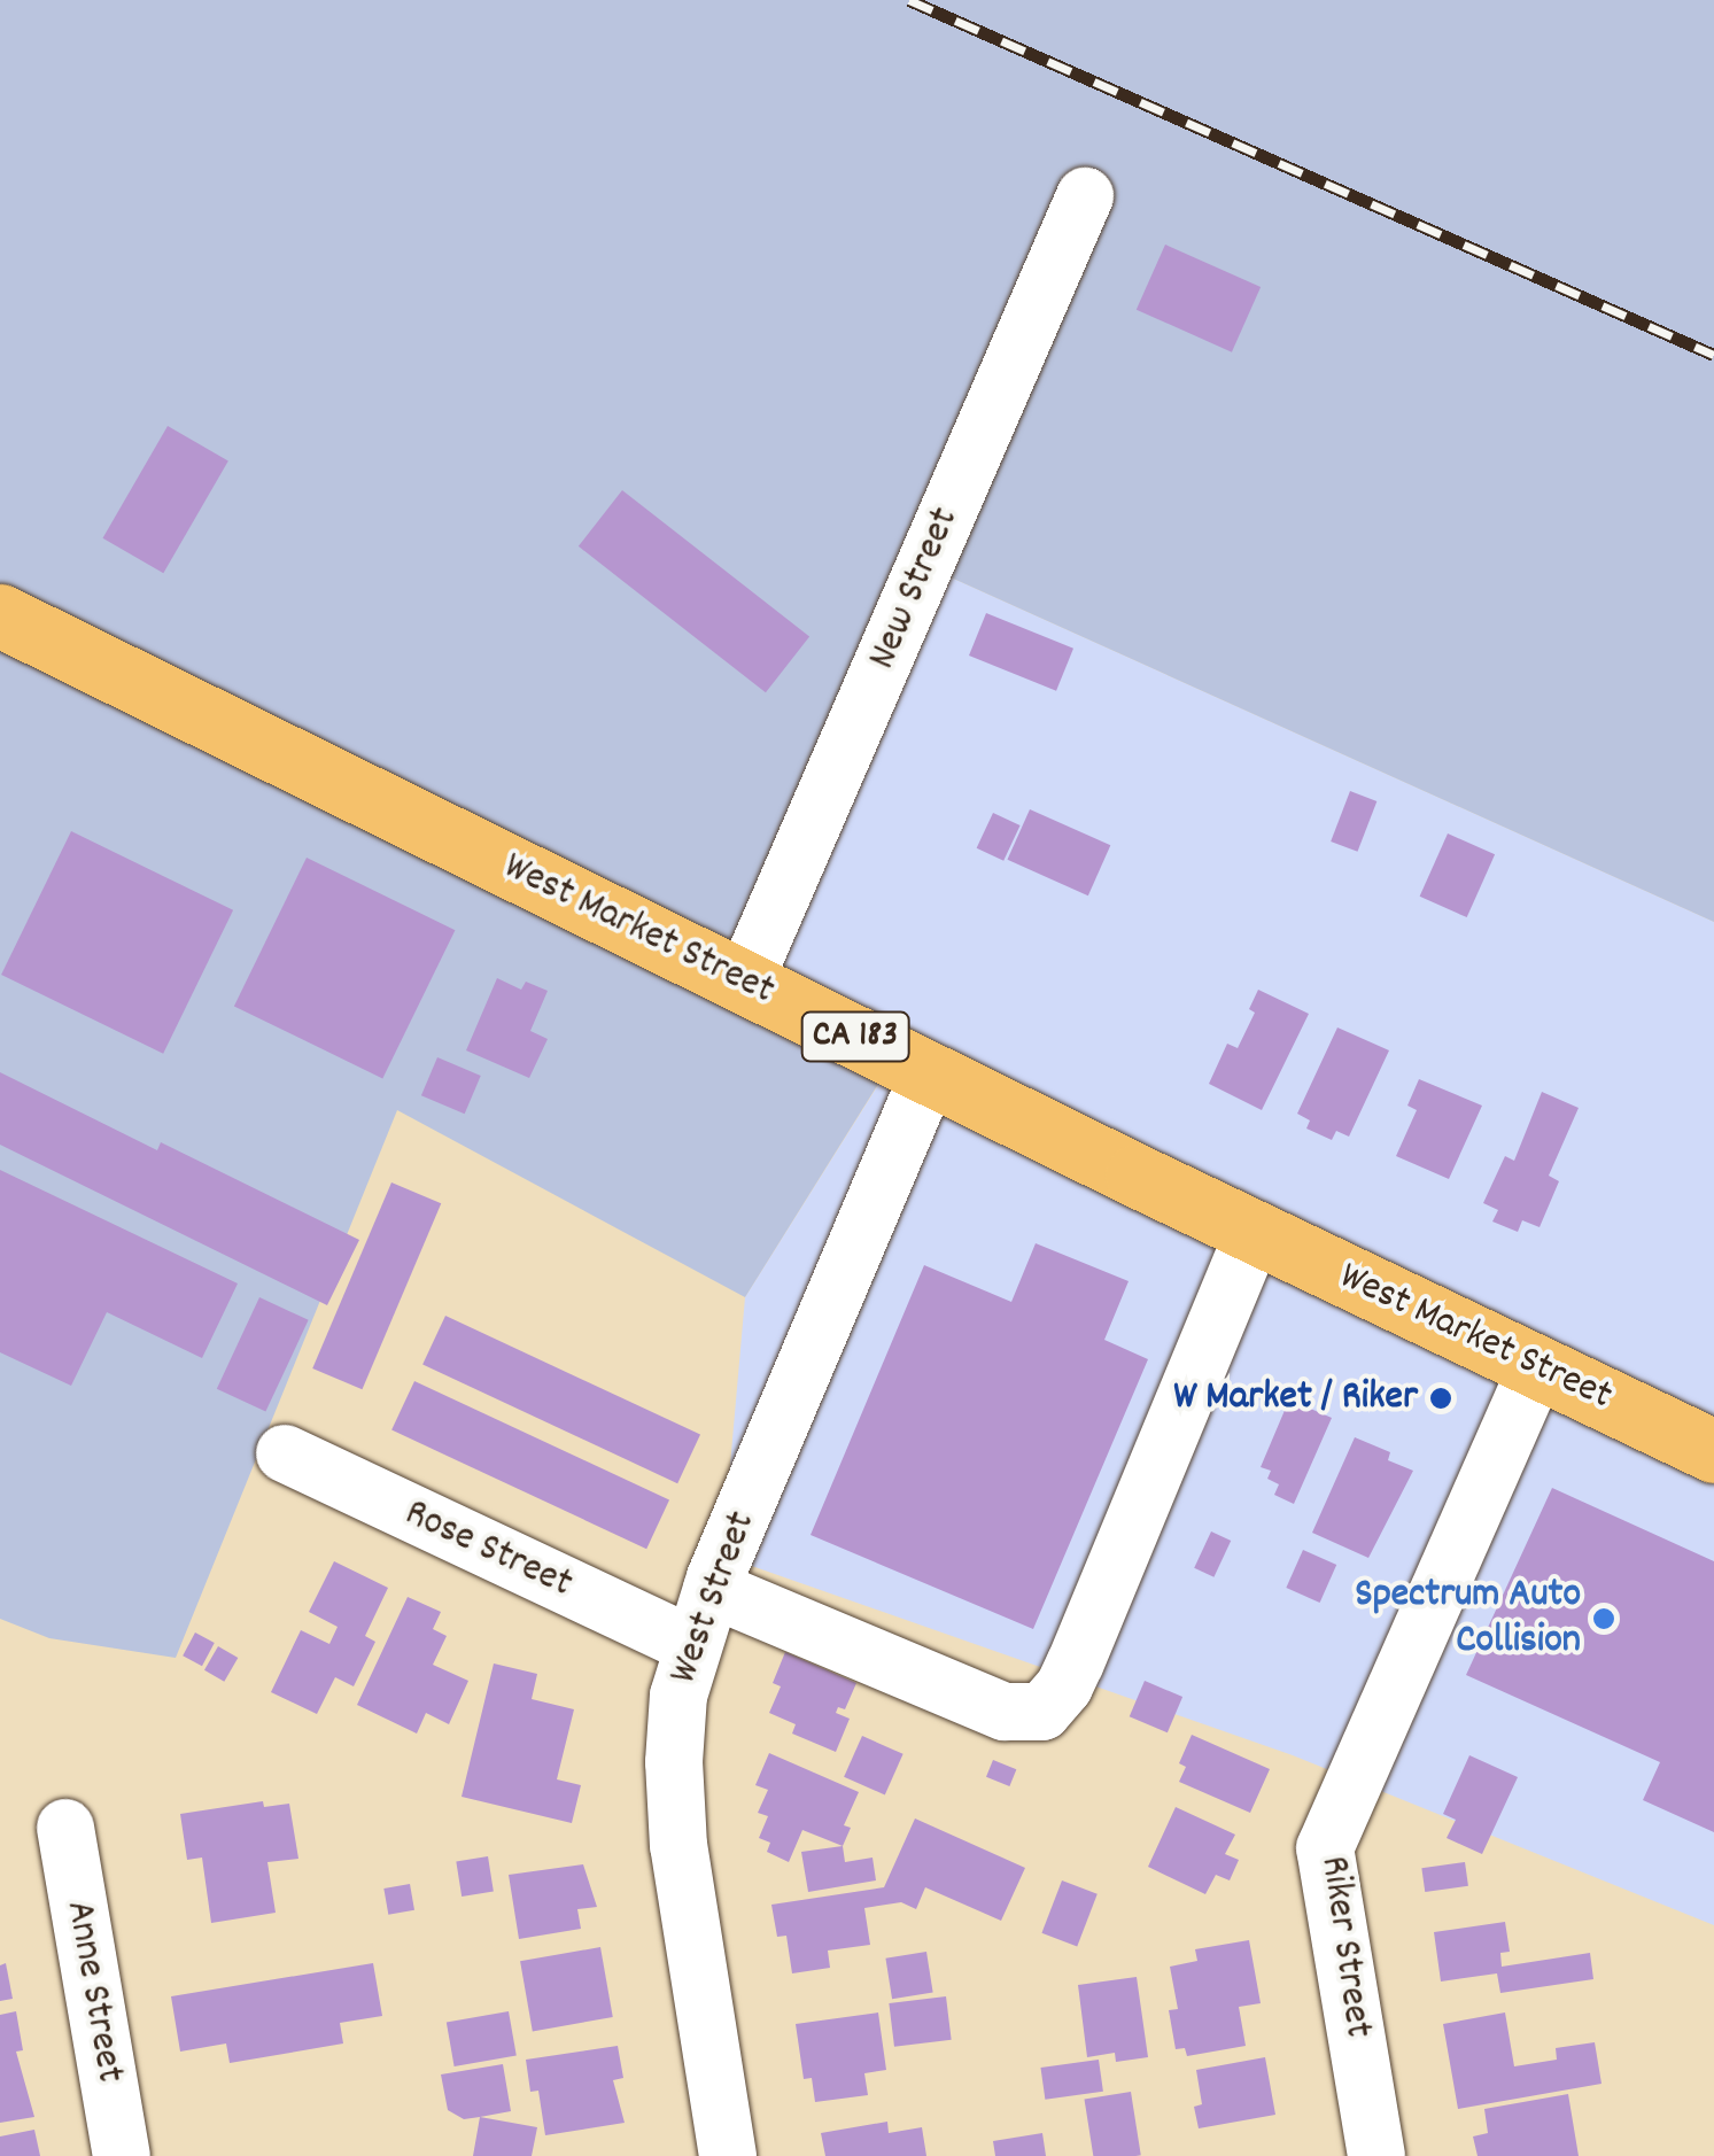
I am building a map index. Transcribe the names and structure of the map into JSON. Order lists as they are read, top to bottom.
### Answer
{
  "streets": {
    "main road": ["West Market Street", "CA 183"],
    "street": [
      "New Street",
      "Rose Street",
      "West Street",
      "Riker Street",
      "Anne Street"
    ]
  },
  "crossings": [
    ["New Street", "West Market Street"],
    ["West Market Street", "West Street"],
    ["West Market Street", "Riker Street"],
    ["Rose Street", "West Street"]
  ],
  "places": ["W Market / Riker", "Spectrum Auto Collision"]
}
